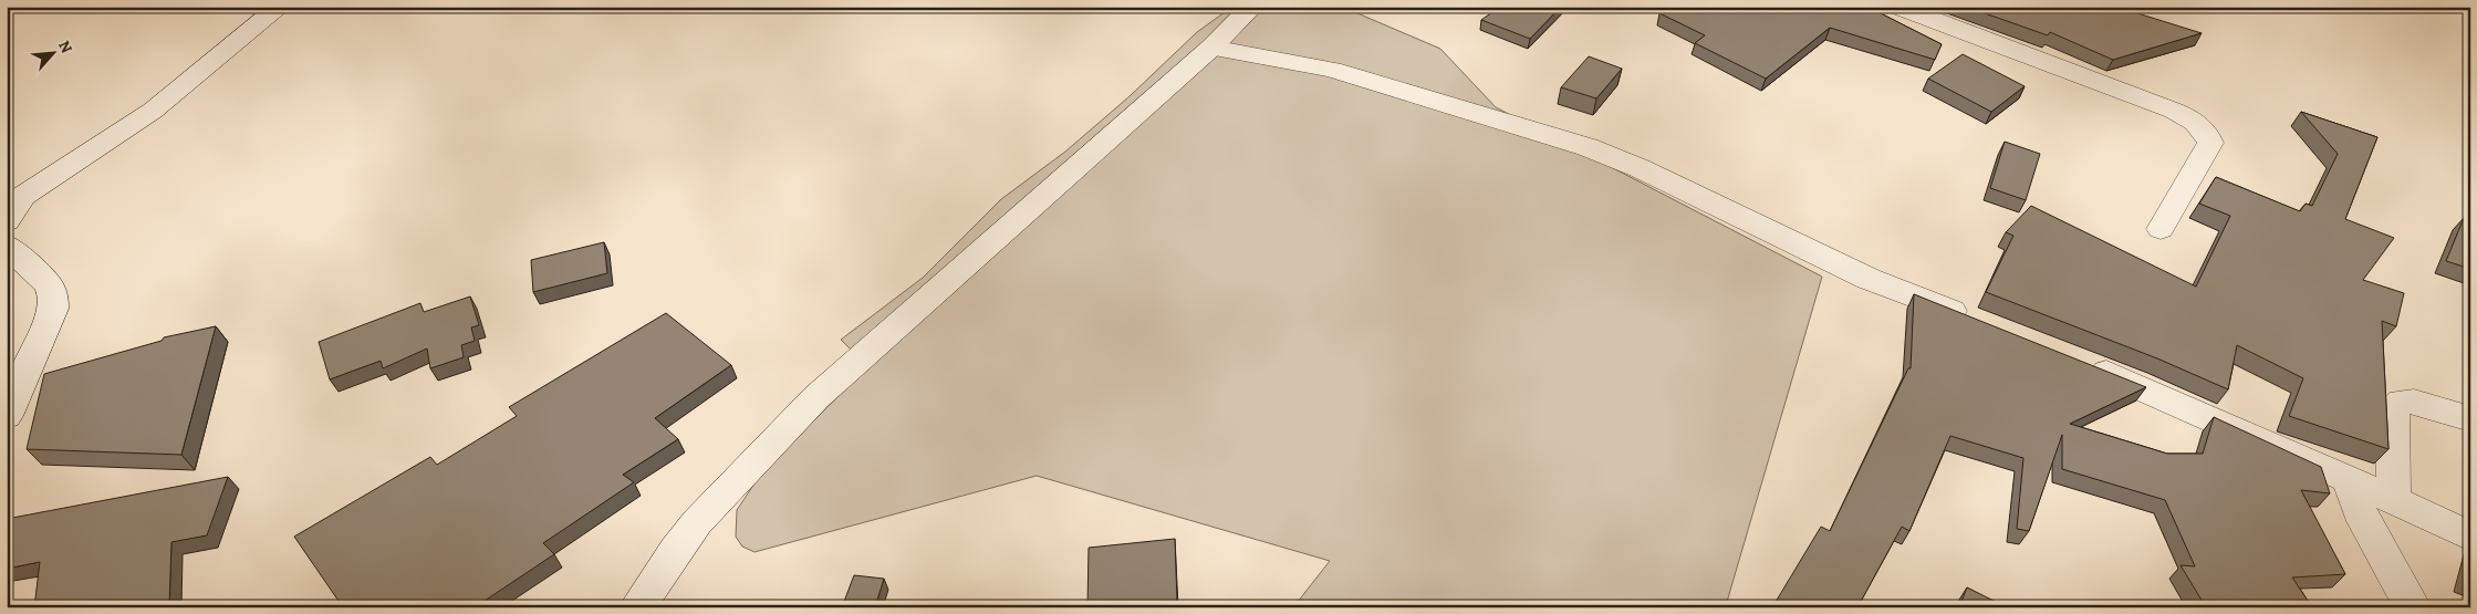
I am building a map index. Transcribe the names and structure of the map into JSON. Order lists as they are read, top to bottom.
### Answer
{
  "north": "top right"
}
